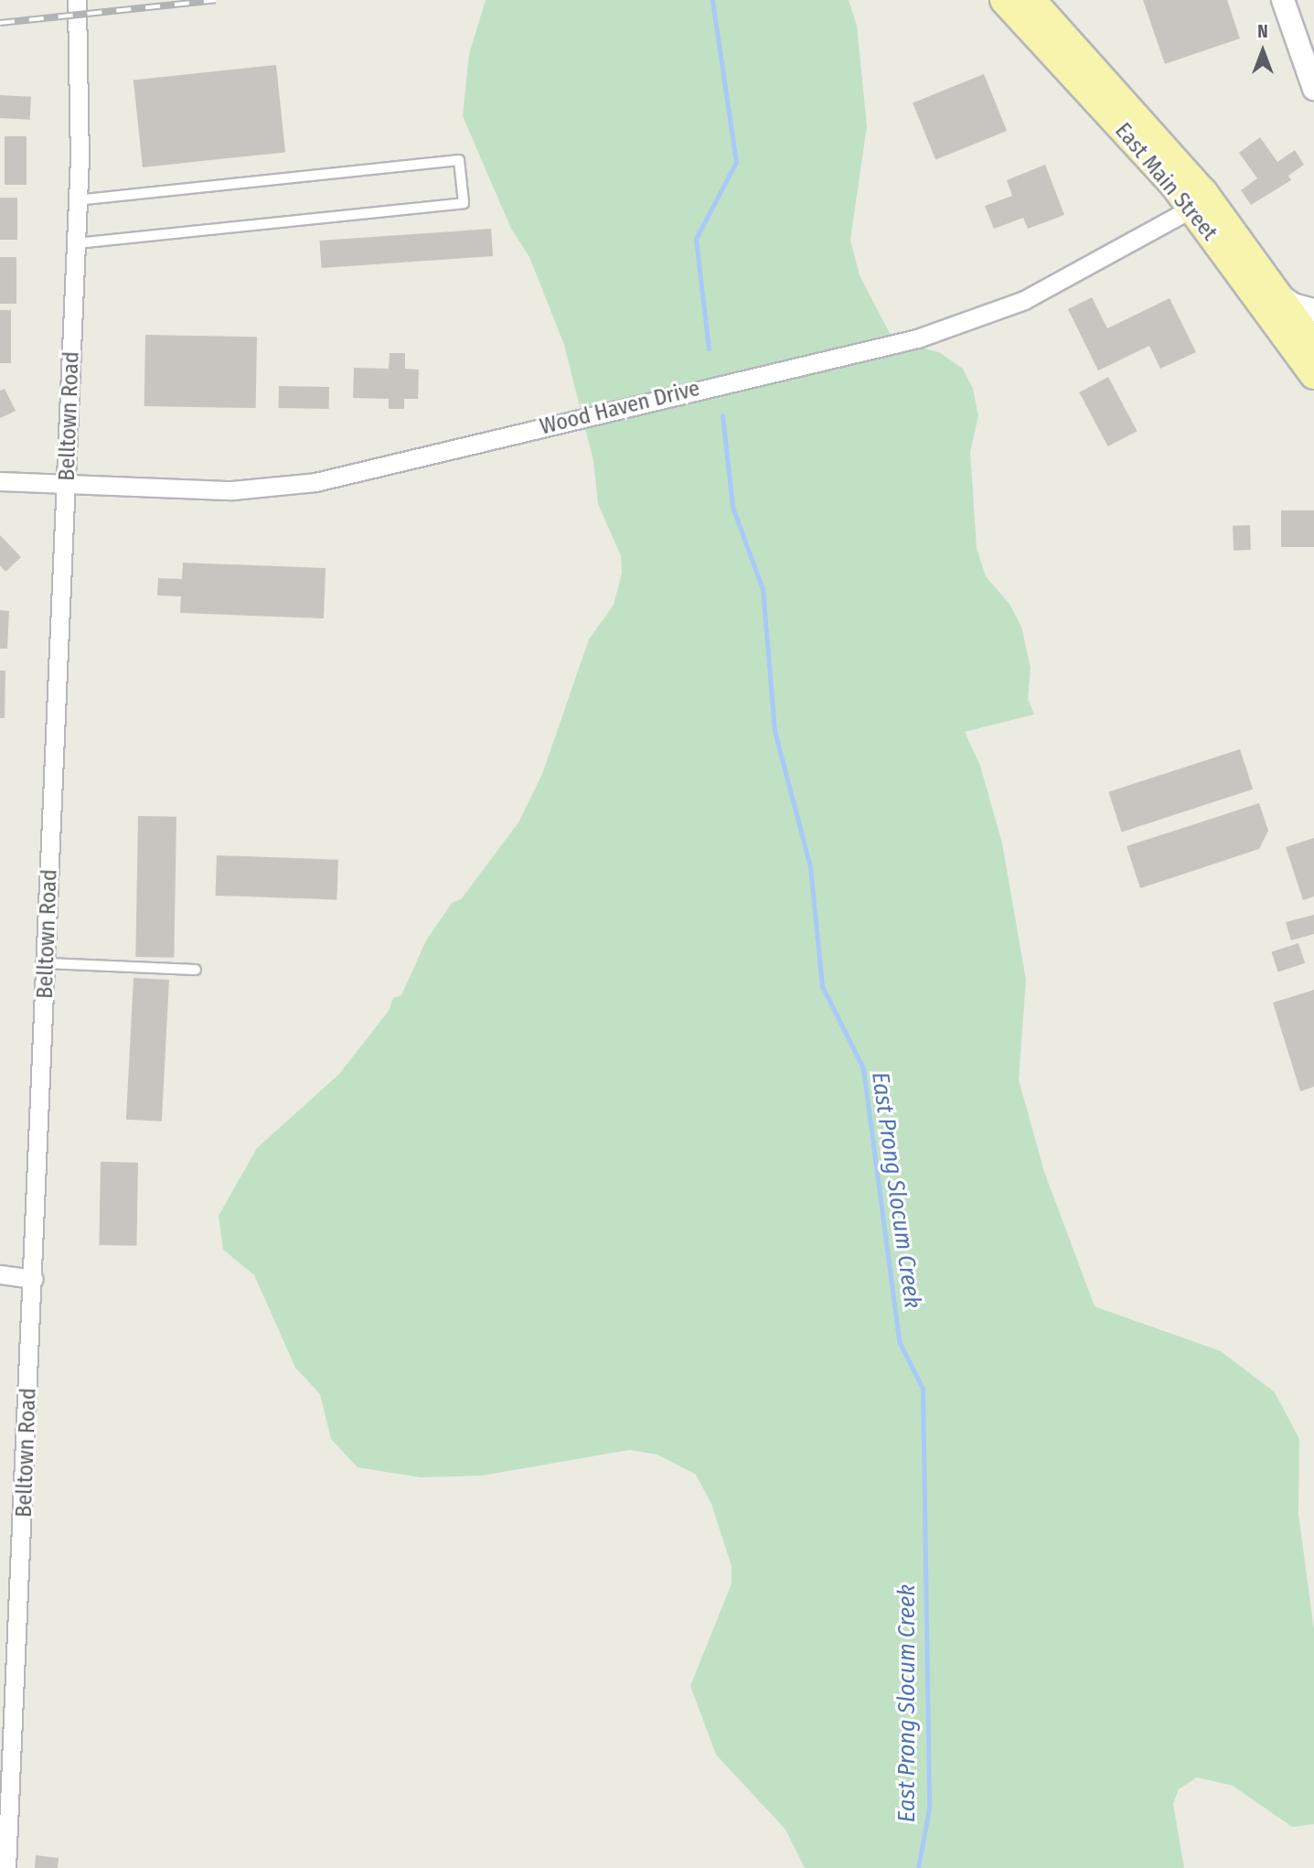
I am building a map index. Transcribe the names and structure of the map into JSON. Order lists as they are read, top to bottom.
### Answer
{
  "streets": {
    "main road": ["East Main Street"],
    "street": ["Wood Haven Drive", "Belltown Road"]
  },
  "crossings": [
    ["East Main Street", "Wood Haven Drive"],
    ["Wood Haven Drive", "Belltown Road"]
  ],
  "water": ["East Prong Slocum Creek"],
  "north": "top"
}
